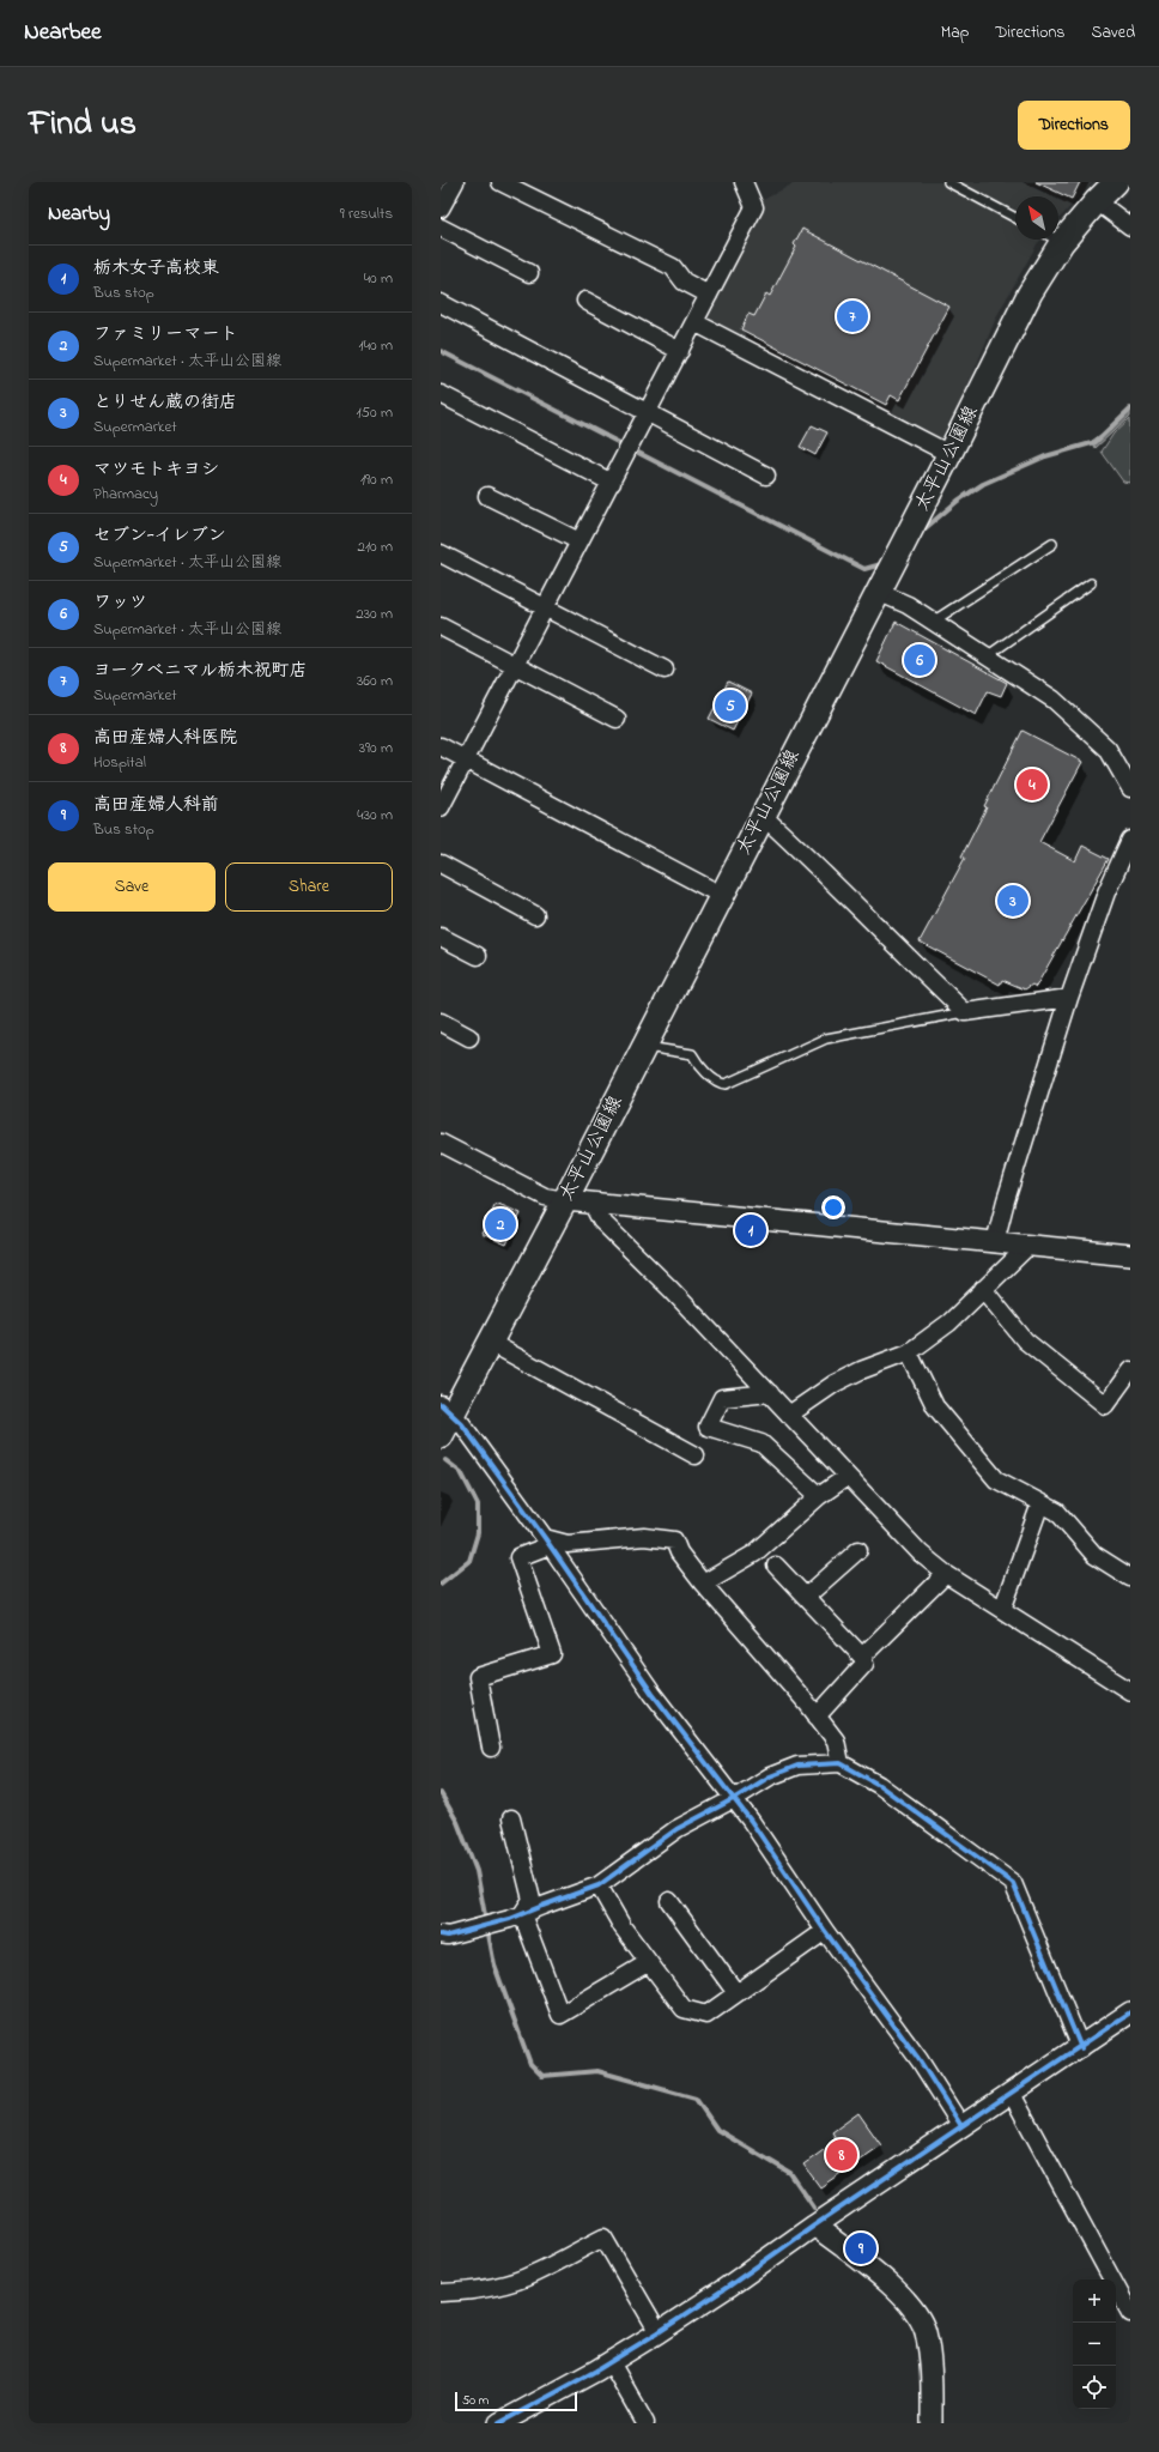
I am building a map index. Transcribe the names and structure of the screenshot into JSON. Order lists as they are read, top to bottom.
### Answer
{
  "streets": {
    "main road": ["太平山公園線"]
  },
  "scale_bar": "50 m",
  "north": "top left",
  "page": {
    "header": "Nearbee",
    "nav": ["Map", "Directions", "Saved"],
    "title": "Find us",
    "buttons": [
      "Directions",
      ["Save", "Share"]
    ],
    "heading": ["Nearby", "9 results"],
    "list": [
      {
        "mark": "1",
        "name": "栃木女子高校東",
        "note": "Bus stop",
        "value": "40 m"
      },
      {
        "mark": "2",
        "name": "ファミリーマート",
        "note": "Supermarket · 太平山公園線",
        "value": "140 m"
      },
      {
        "mark": "3",
        "name": "とりせん蔵の街店",
        "note": "Supermarket",
        "value": "150 m"
      },
      {
        "mark": "4",
        "name": "マツモトキヨシ",
        "note": "Pharmacy",
        "value": "190 m"
      },
      {
        "mark": "5",
        "name": "セブン-イレブン",
        "note": "Supermarket · 太平山公園線",
        "value": "210 m"
      },
      {
        "mark": "6",
        "name": "ワッツ",
        "note": "Supermarket · 太平山公園線",
        "value": "230 m"
      },
      {
        "mark": "7",
        "name": "ヨークベニマル栃木祝町店",
        "note": "Supermarket",
        "value": "360 m"
      },
      {
        "mark": "8",
        "name": "高田産婦人科医院",
        "note": "Hospital",
        "value": "390 m"
      },
      {
        "mark": "9",
        "name": "高田産婦人科前",
        "note": "Bus stop",
        "value": "430 m"
      }
    ],
    "pins": [
      "7",
      "6",
      "5",
      "4",
      "3",
      "2",
      "1",
      "8",
      "9"
    ],
    "map_buttons": ["+", "−"],
    "scale": "50 m"
  }
}
